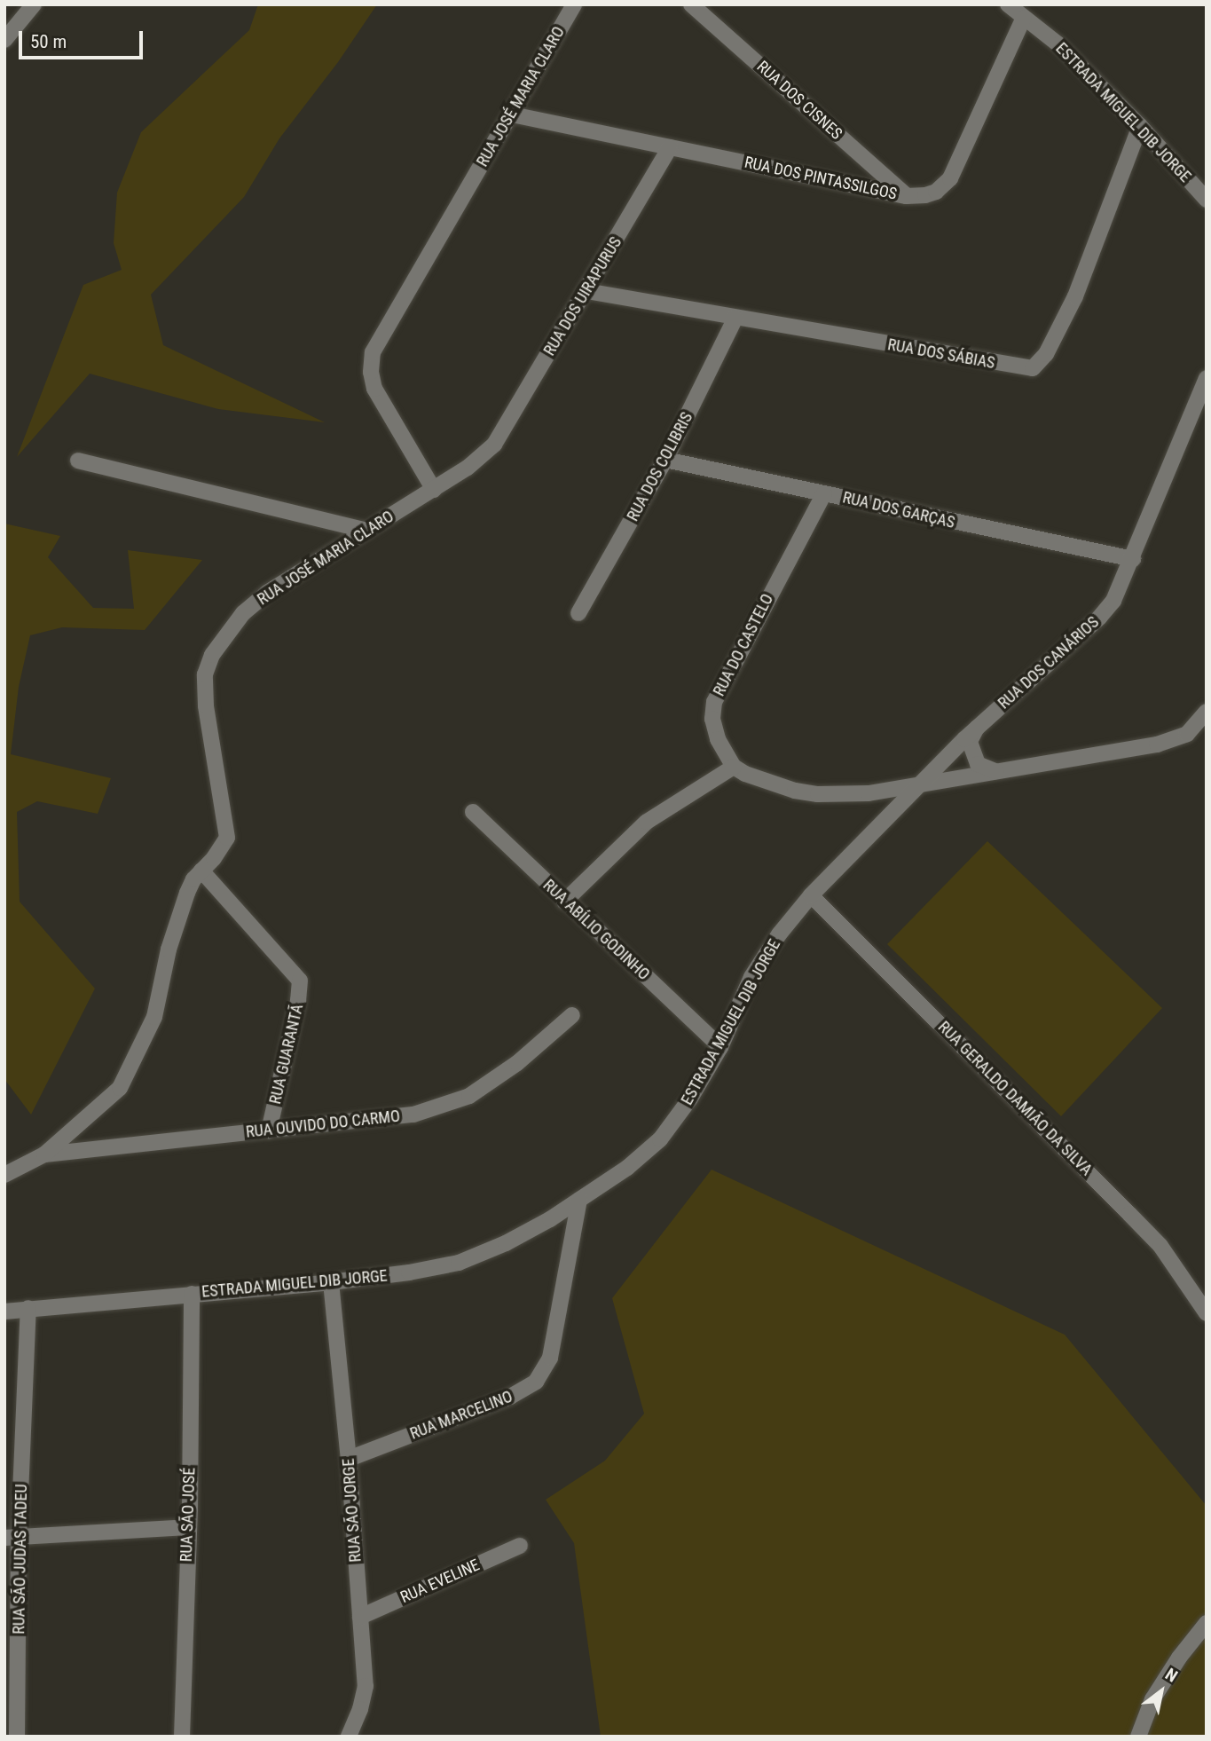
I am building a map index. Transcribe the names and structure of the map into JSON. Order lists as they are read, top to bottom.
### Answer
{
  "streets": {
    "street": [
      "RUA JOSÉ MARIA CLARO",
      "RUA DOS CISNES",
      "ESTRADA MIGUEL DIB JORGE",
      "RUA DOS PINTASSILGOS",
      "RUA DOS UIRAPURUS",
      "RUA DOS SÁBIAS",
      "RUA DOS COLIBRIS",
      "RUA DOS GARÇAS",
      "RUA DO CASTELO",
      "RUA DOS CANÁRIOS",
      "RUA ABÍLIO GODINHO",
      "RUA GUARANTÃ",
      "RUA GERALDO DAMIÃO DA SILVA",
      "RUA OUVIDO DO CARMO",
      "RUA MARCELINO",
      "RUA SÃO JORGE",
      "RUA SÃO JOSÉ",
      "RUA SÃO JUDAS TADEU",
      "RUA EVELINE"
    ]
  },
  "crossings": [
    ["RUA JOSÉ MARIA CLARO", "RUA DOS PINTASSILGOS"],
    ["RUA JOSÉ MARIA CLARO", "RUA DOS UIRAPURUS"],
    ["RUA JOSÉ MARIA CLARO", "RUA GUARANTÃ"],
    ["RUA JOSÉ MARIA CLARO", "RUA OUVIDO DO CARMO"],
    ["RUA DOS CISNES", "RUA DOS PINTASSILGOS"],
    ["ESTRADA MIGUEL DIB JORGE", "RUA DOS PINTASSILGOS"],
    ["ESTRADA MIGUEL DIB JORGE", "RUA DOS SÁBIAS"],
    ["ESTRADA MIGUEL DIB JORGE", "RUA DOS CANÁRIOS"],
    ["ESTRADA MIGUEL DIB JORGE", "RUA ABÍLIO GODINHO"],
    ["ESTRADA MIGUEL DIB JORGE", "RUA GERALDO DAMIÃO DA SILVA"],
    ["ESTRADA MIGUEL DIB JORGE", "RUA MARCELINO"],
    ["ESTRADA MIGUEL DIB JORGE", "RUA SÃO JORGE"],
    ["ESTRADA MIGUEL DIB JORGE", "RUA SÃO JOSÉ"],
    ["ESTRADA MIGUEL DIB JORGE", "RUA SÃO JUDAS TADEU"],
    ["RUA DOS PINTASSILGOS", "RUA DOS UIRAPURUS"],
    ["RUA DOS UIRAPURUS", "RUA DOS SÁBIAS"],
    ["RUA DOS SÁBIAS", "RUA DOS COLIBRIS"],
    ["RUA DOS COLIBRIS", "RUA DOS GARÇAS"],
    ["RUA DOS GARÇAS", "RUA DO CASTELO"],
    ["RUA DOS GARÇAS", "RUA DOS CANÁRIOS"],
    ["RUA GUARANTÃ", "RUA OUVIDO DO CARMO"],
    ["RUA MARCELINO", "RUA SÃO JORGE"],
    ["RUA SÃO JORGE", "RUA EVELINE"]
  ],
  "scale_bar": "50 m",
  "north": "top right"
}
